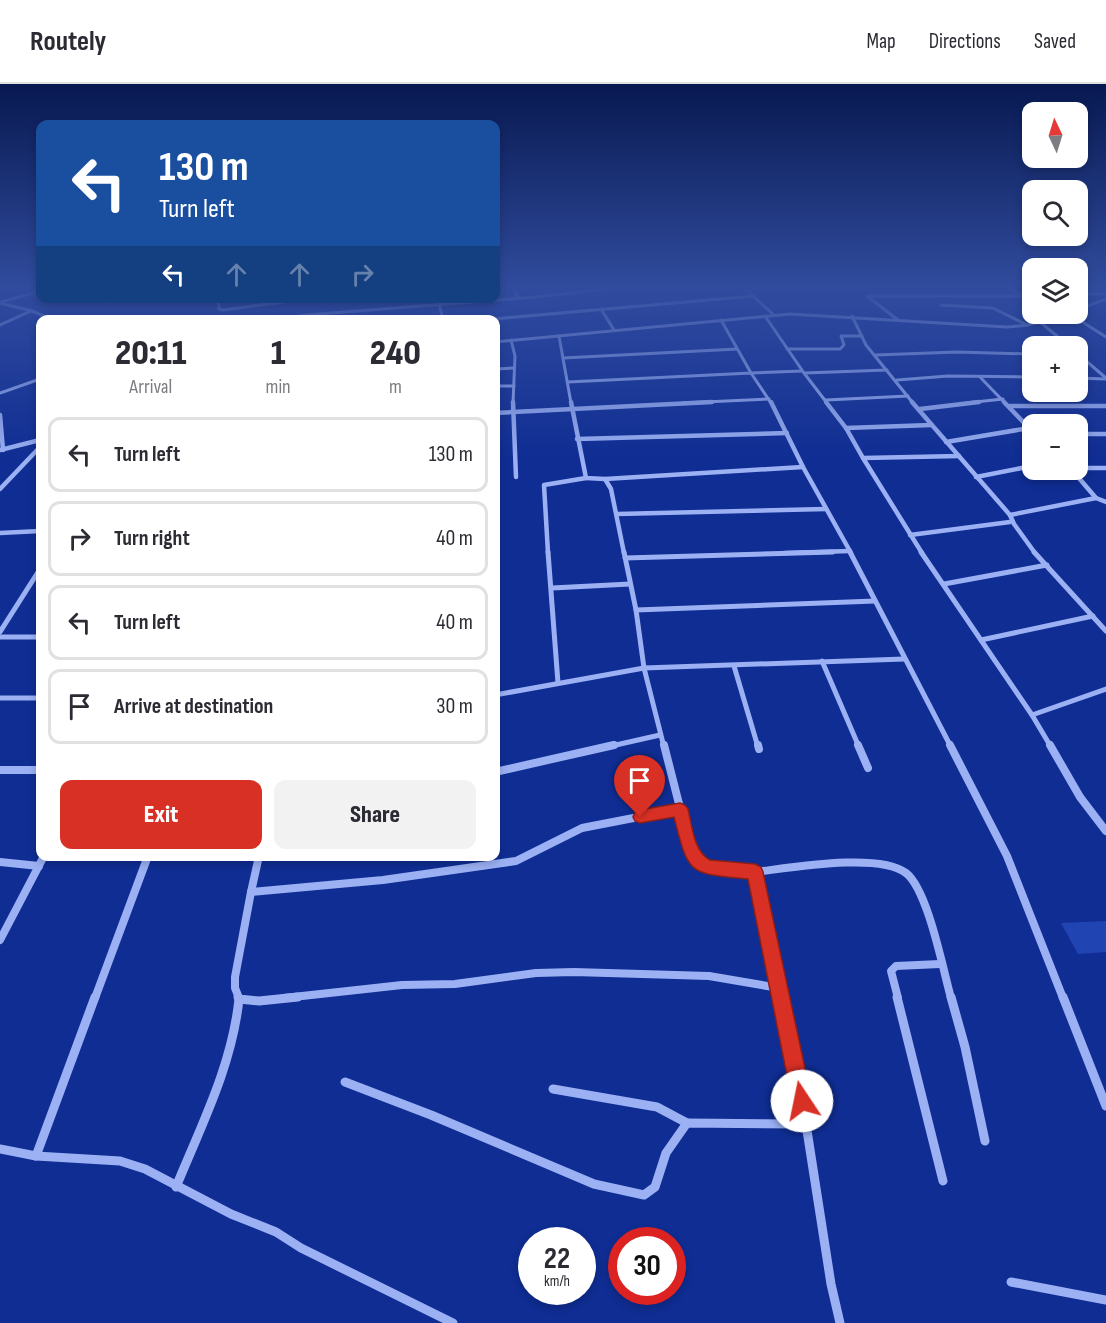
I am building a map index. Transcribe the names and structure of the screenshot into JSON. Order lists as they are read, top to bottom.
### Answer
{
  "north": "top",
  "page": {
    "header": "Routely",
    "nav": ["Map", "Directions", "Saved"],
    "map_buttons": ["+", "−"],
    "turn": ["130 m", "Turn left"],
    "eta": [
      "20:11",
      "Arrival",
      "1",
      "min",
      "240",
      "m"
    ],
    "list": [
      {
        "name": "Turn left",
        "value": "130 m"
      },
      {
        "name": "Turn right",
        "value": "40 m"
      },
      {
        "name": "Turn left",
        "value": "40 m"
      },
      {
        "name": "Arrive at destination",
        "value": "30 m"
      }
    ],
    "buttons": ["Exit", "Share"],
    "speed": "22 km/h",
    "limit": "30"
  }
}
